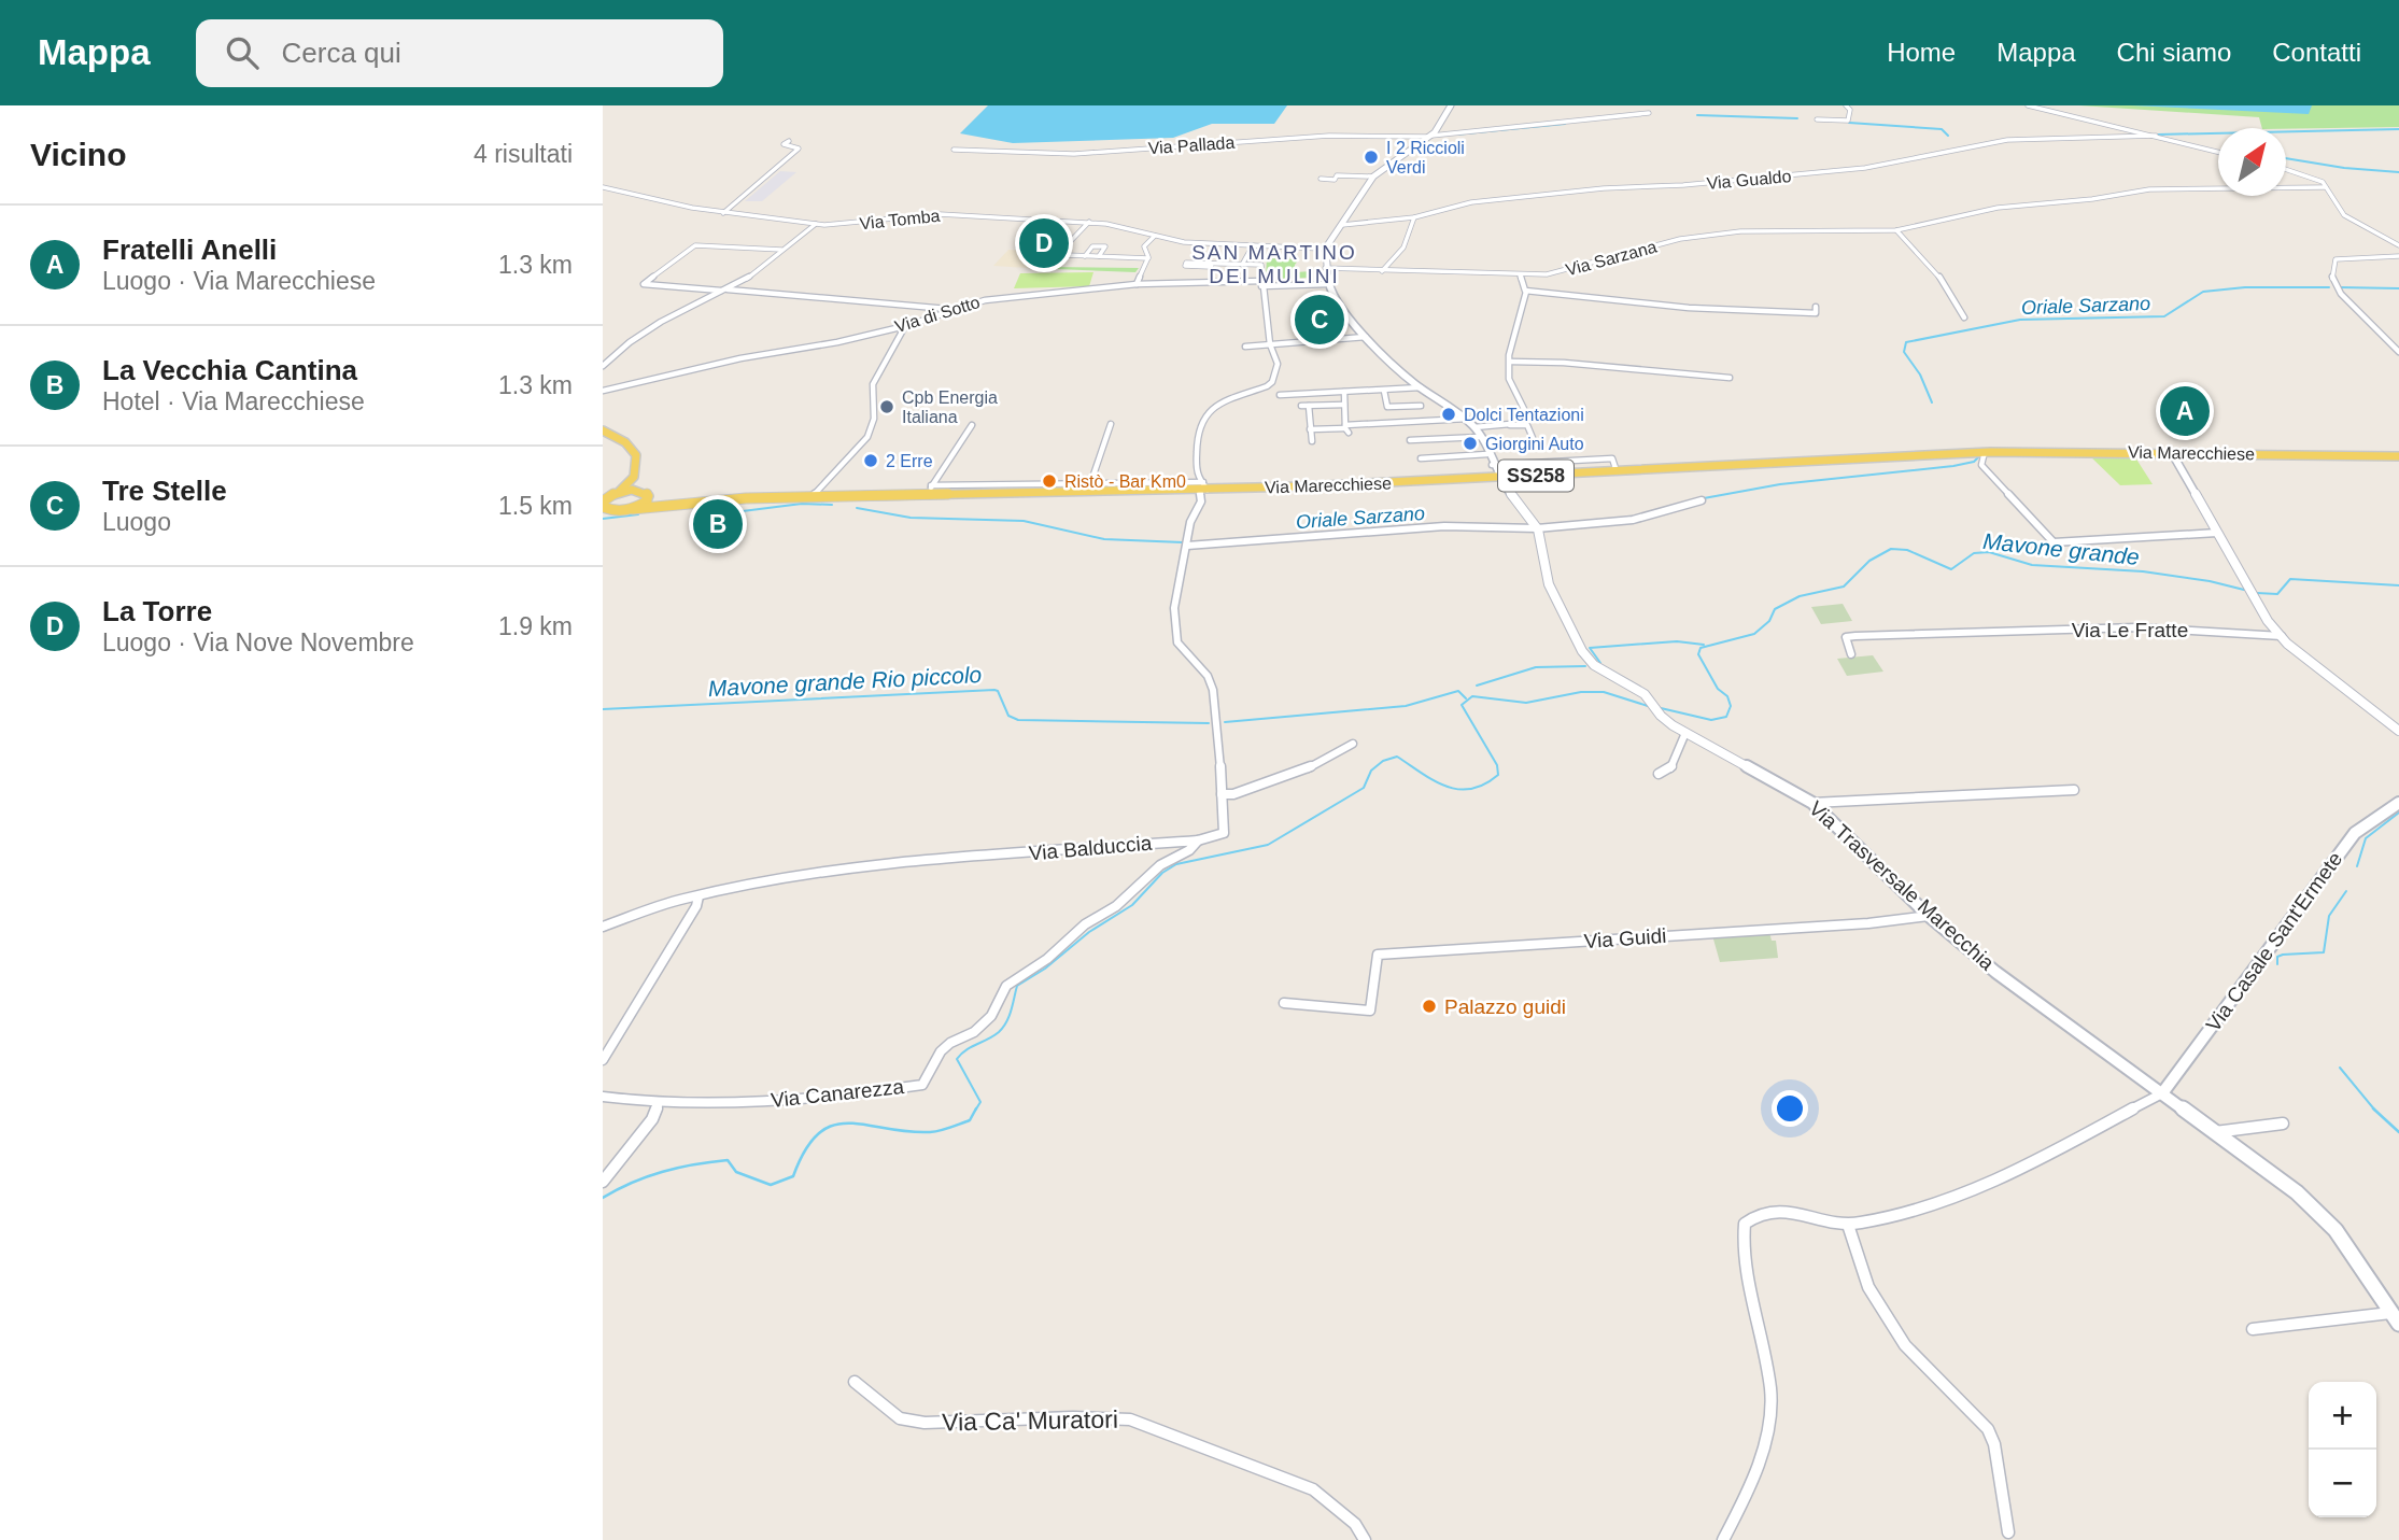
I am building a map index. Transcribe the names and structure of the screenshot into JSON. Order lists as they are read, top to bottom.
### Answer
{
  "streets": {
    "main road": ["Via Marecchiese", "SS258"],
    "street": [
      "Via Pallada",
      "Via Gualdo",
      "Via Tomba",
      "Via Sarzana",
      "Via di Sotto",
      "Via Le Fratte",
      "Via Balduccia",
      "Via Trasversale Marecchia",
      "Via Guidi",
      "Via Casale Sant'Ermete",
      "Via Canarezza",
      "Via Ca' Muratori"
    ]
  },
  "crossings": [
    ["Via Gualdo", "Via Trasversale Marecchia"],
    ["Via Tomba", "Via Trasversale Marecchia"],
    ["Via Sarzana", "Via Trasversale Marecchia"],
    ["Via di Sotto", "Via Trasversale Marecchia"],
    ["Via Marecchiese", "SS258"],
    ["Via Marecchiese", "Via Trasversale Marecchia"],
    ["Via Balduccia", "Via Canarezza"],
    ["Via Trasversale Marecchia", "Via Guidi"],
    ["Via Trasversale Marecchia", "Via Casale Sant'Ermete"]
  ],
  "districts": ["SAN MARTINO DEI MULINI"],
  "water": ["Oriale Sarzano", "Mavone grande", "Mavone grande Rio piccolo"],
  "places": [
    "I 2 Riccioli Verdi",
    "Cpb Energia Italiana",
    "Dolci Tentazioni",
    "Giorgini Auto",
    "2 Erre",
    "Ristò - Bar Km0",
    "Palazzo guidi"
  ],
  "north": "top right",
  "page": {
    "header": "Mappa",
    "search": "Cerca qui",
    "nav": [
      "Home",
      "Mappa",
      "Chi siamo",
      "Contatti"
    ],
    "heading": ["Vicino", "4 risultati"],
    "list": [
      {
        "mark": "A",
        "name": "Fratelli Anelli",
        "note": "Luogo · Via Marecchiese",
        "value": "1.3 km"
      },
      {
        "mark": "B",
        "name": "La Vecchia Cantina",
        "note": "Hotel · Via Marecchiese",
        "value": "1.3 km"
      },
      {
        "mark": "C",
        "name": "Tre Stelle",
        "note": "Luogo",
        "value": "1.5 km"
      },
      {
        "mark": "D",
        "name": "La Torre",
        "note": "Luogo · Via Nove Novembre",
        "value": "1.9 km"
      }
    ],
    "pins": [
      "D",
      "C",
      "A",
      "B"
    ],
    "map_buttons": ["+", "−"]
  }
}
